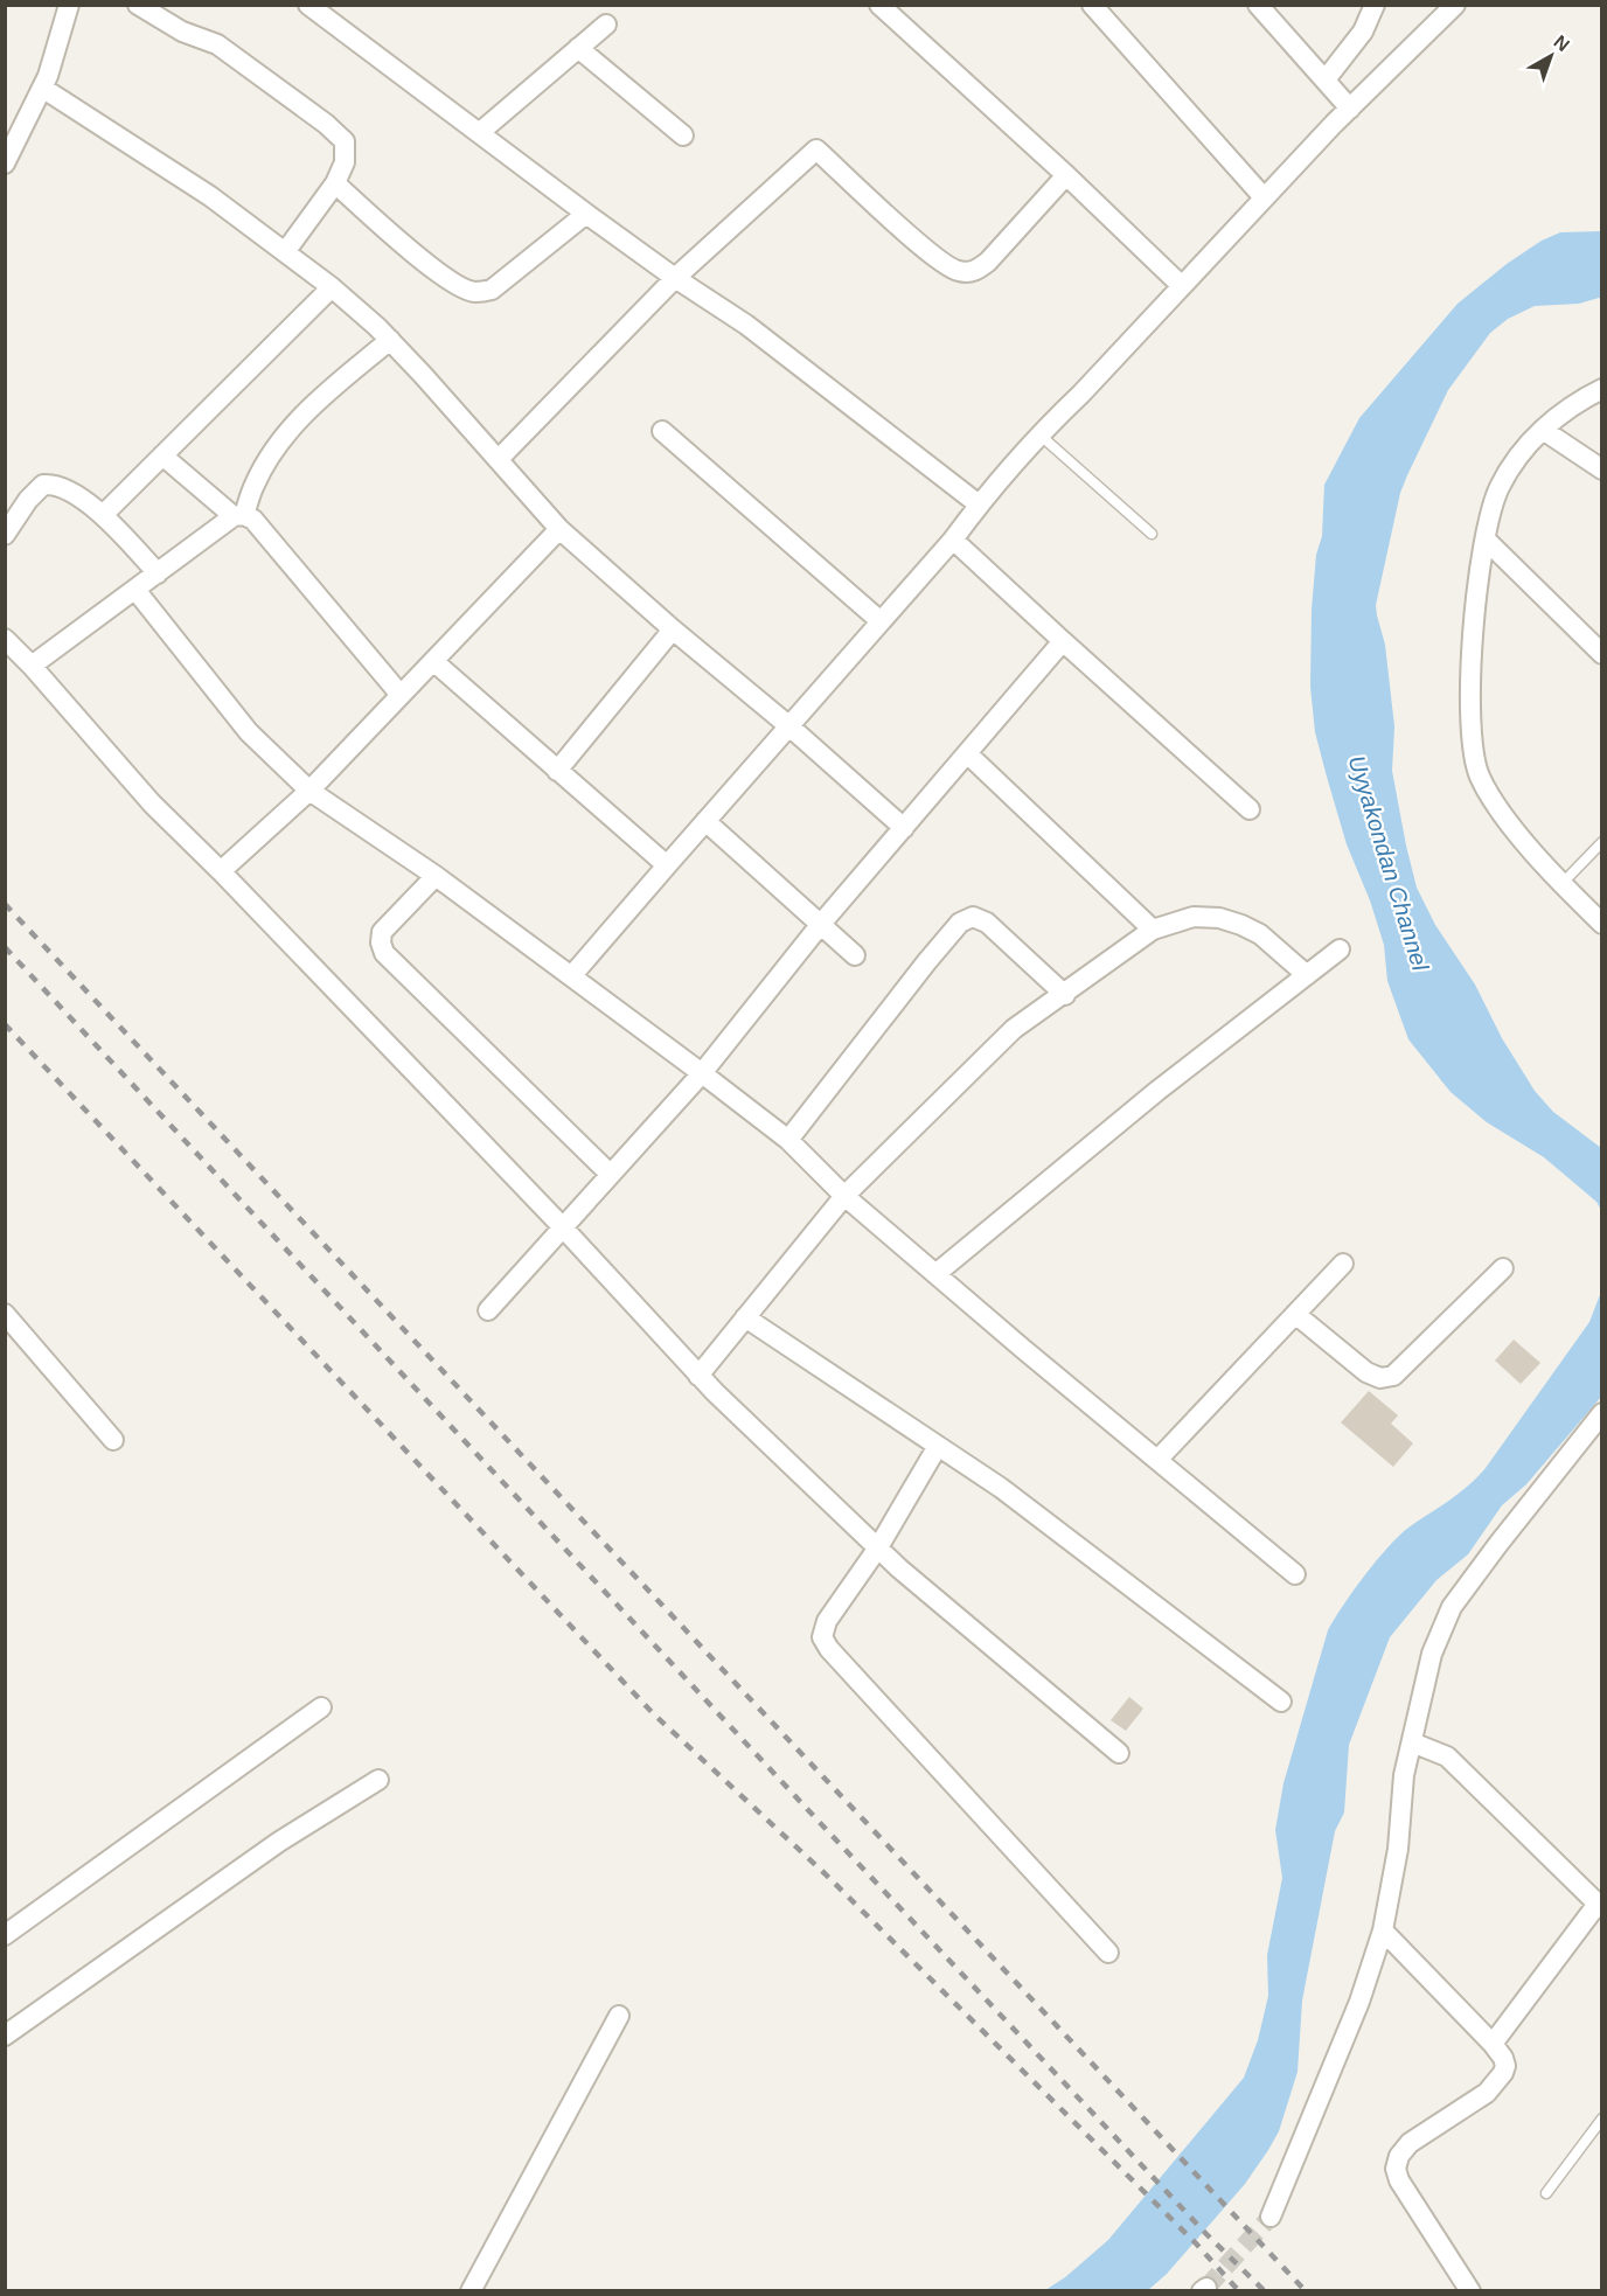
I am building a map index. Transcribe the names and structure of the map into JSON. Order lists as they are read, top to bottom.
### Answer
{
  "water": ["Uyyakondan Channel"],
  "north": "top right"
}
